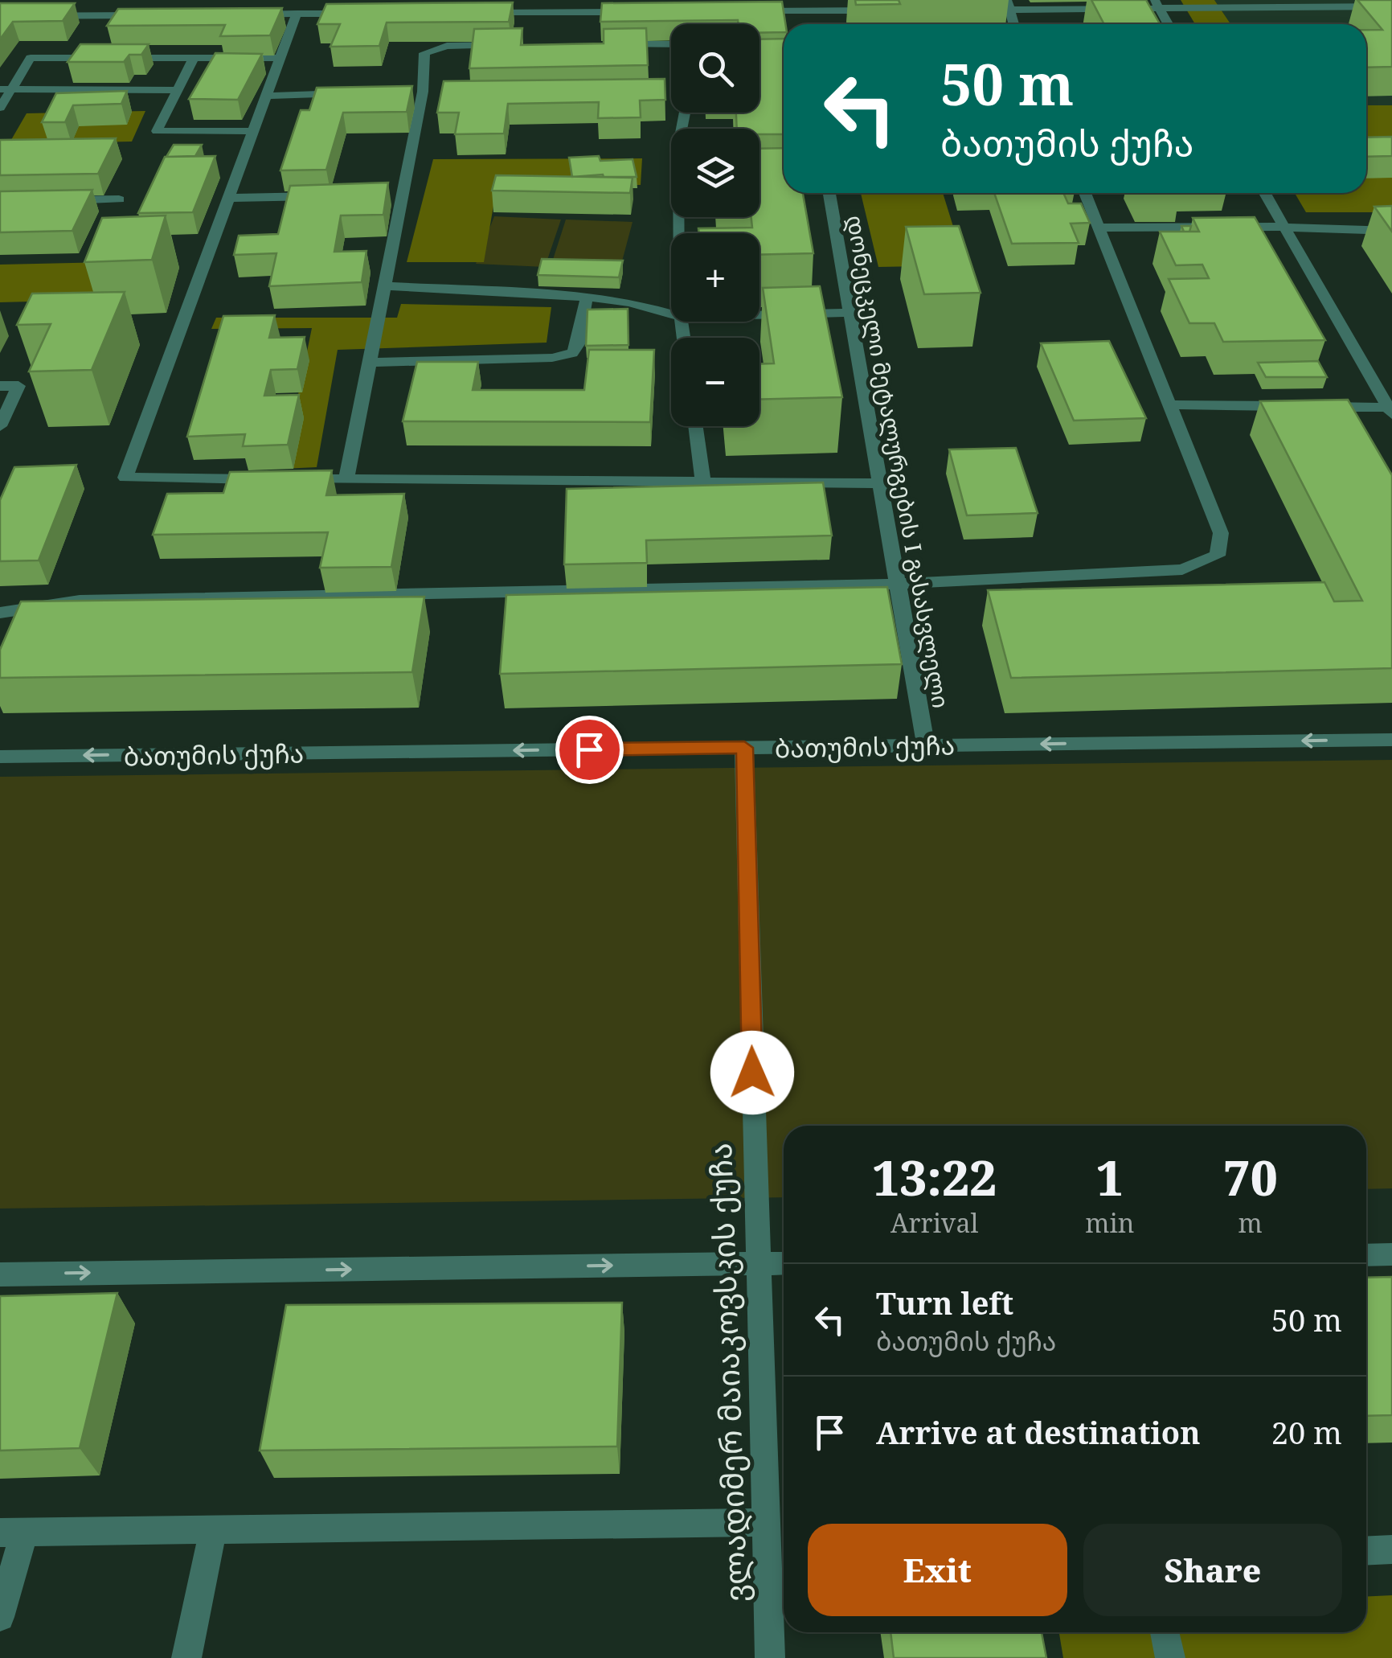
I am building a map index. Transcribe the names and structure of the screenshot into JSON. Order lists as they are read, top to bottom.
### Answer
{
  "streets": {
    "street": ["დონეცკელი მეტალურგების I გასასვლელი", "ბათუმის ქუჩა", "ვლადიმერ მაიაკოვსკის ქუჩა"]
  },
  "crossings": [
    ["დონეცკელი მეტალურგების I გასასვლელი", "ბათუმის ქუჩა"],
    ["ბათუმის ქუჩა", "ვლადიმერ მაიაკოვსკის ქუჩა"]
  ],
  "page": {
    "map_buttons": ["+", "−"],
    "turn": ["50 m", "ბათუმის ქუჩა"],
    "eta": [
      "13:22",
      "Arrival",
      "1",
      "min",
      "70",
      "m"
    ],
    "list": [
      {
        "name": "Turn left",
        "note": "ბათუმის ქუჩა",
        "value": "50 m"
      },
      {
        "name": "Arrive at destination",
        "value": "20 m"
      }
    ],
    "buttons": ["Exit", "Share"]
  }
}
